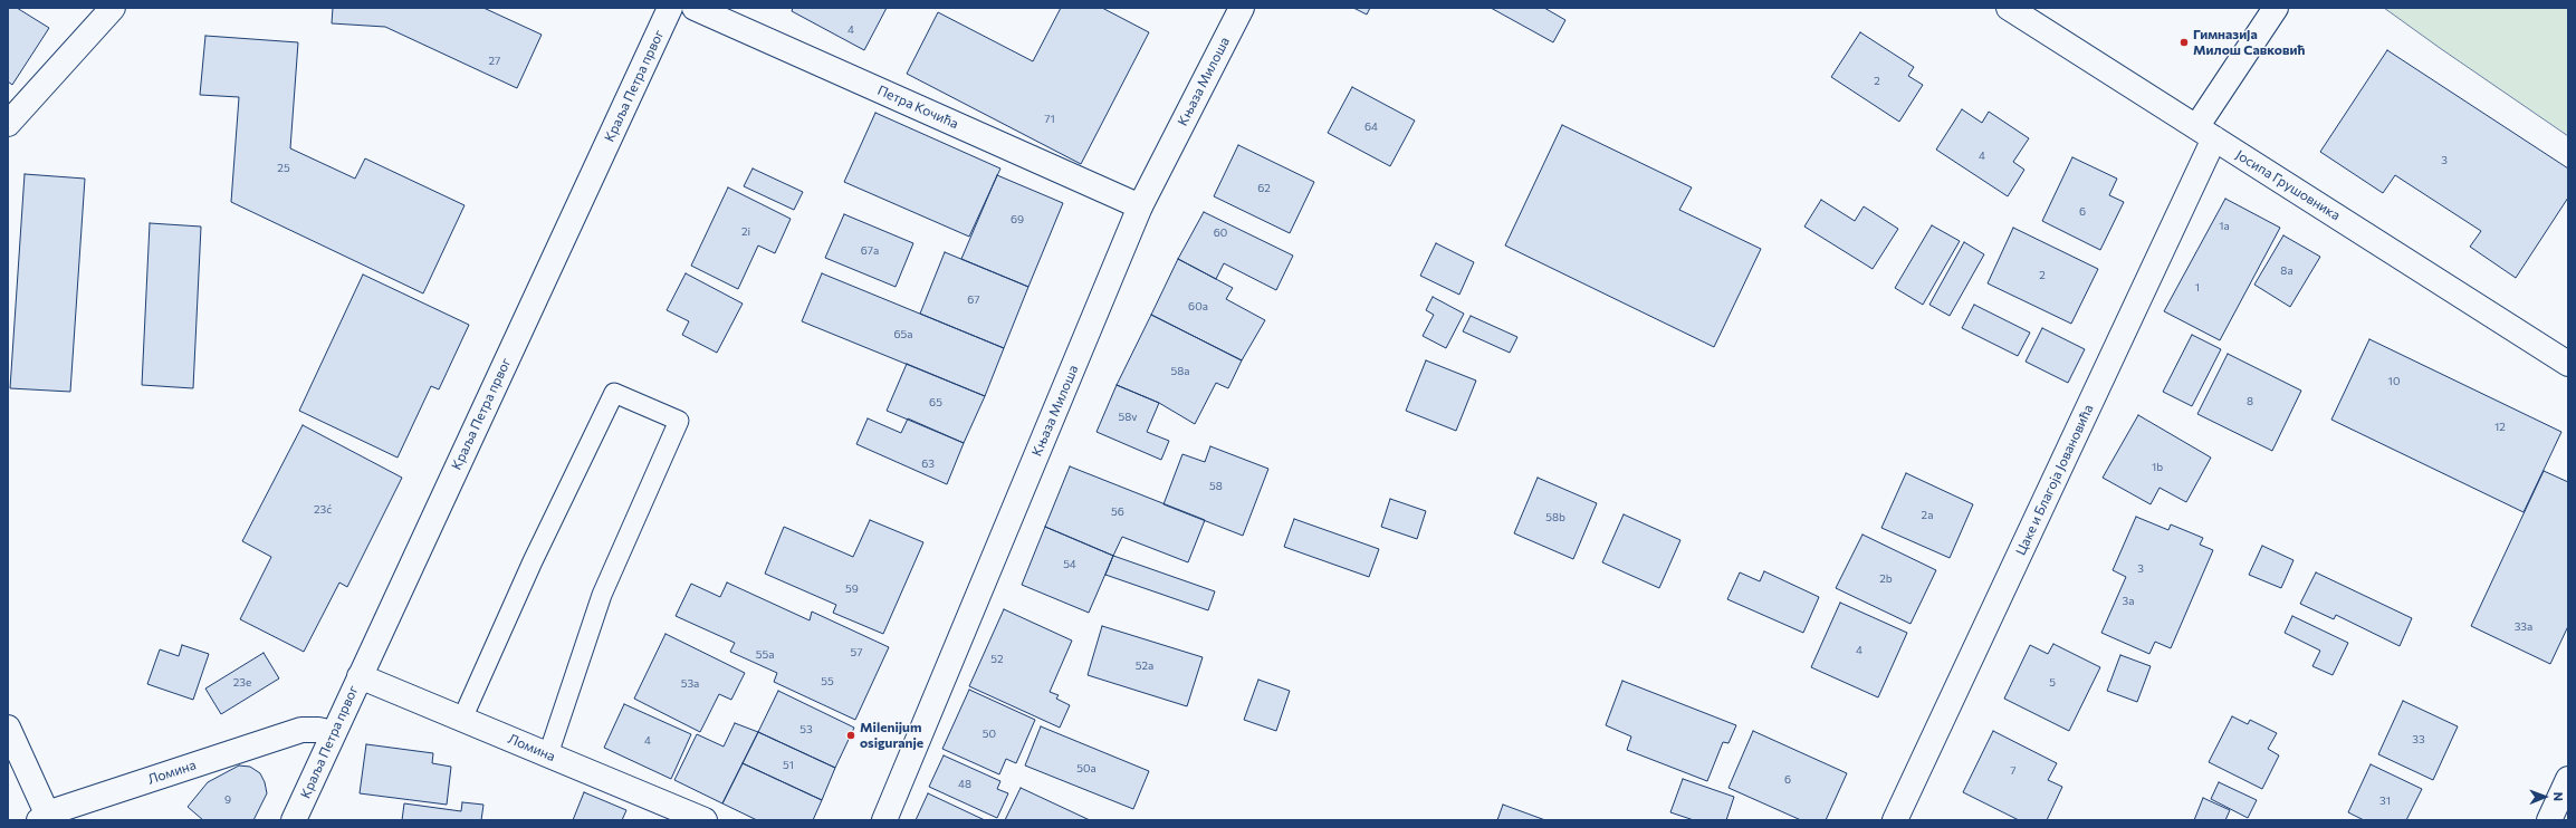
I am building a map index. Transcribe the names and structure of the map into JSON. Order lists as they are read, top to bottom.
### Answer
{
  "streets": {
    "street": [
      "Књаза Милоша",
      "Краља Петра првог",
      "Петра Кочића",
      "Јосипа Грушовника",
      "Цаке и Благоја Јовановића",
      "Ломина"
    ]
  },
  "crossings": [
    ["Књаза Милоша", "Петра Кочића"],
    ["Краља Петра првог", "Ломина"],
    ["Јосипа Грушовника", "Цаке и Благоја Јовановића"]
  ],
  "places": ["Гимназија Милош Савковић", "Milenijum osiguranje"],
  "house_numbers": [
    "4",
    "27",
    "2",
    "71",
    "64",
    "4",
    "3",
    "25",
    "62",
    "6",
    "69",
    "1a",
    "2i",
    "60",
    "67a",
    "8a",
    "2",
    "1",
    "67",
    "60a",
    "65a",
    "58a",
    "10",
    "8",
    "65",
    "58v",
    "12",
    "63",
    "1b",
    "58",
    "23ć",
    "56",
    "2a",
    "58b",
    "54",
    "3",
    "2b",
    "59",
    "3a",
    "33a",
    "4",
    "57",
    "55a",
    "52",
    "52a",
    "55",
    "23e",
    "5",
    "53a",
    "53",
    "50",
    "33",
    "4",
    "51",
    "50a",
    "7",
    "6",
    "48",
    "9",
    "31"
  ],
  "north": "right"
}
